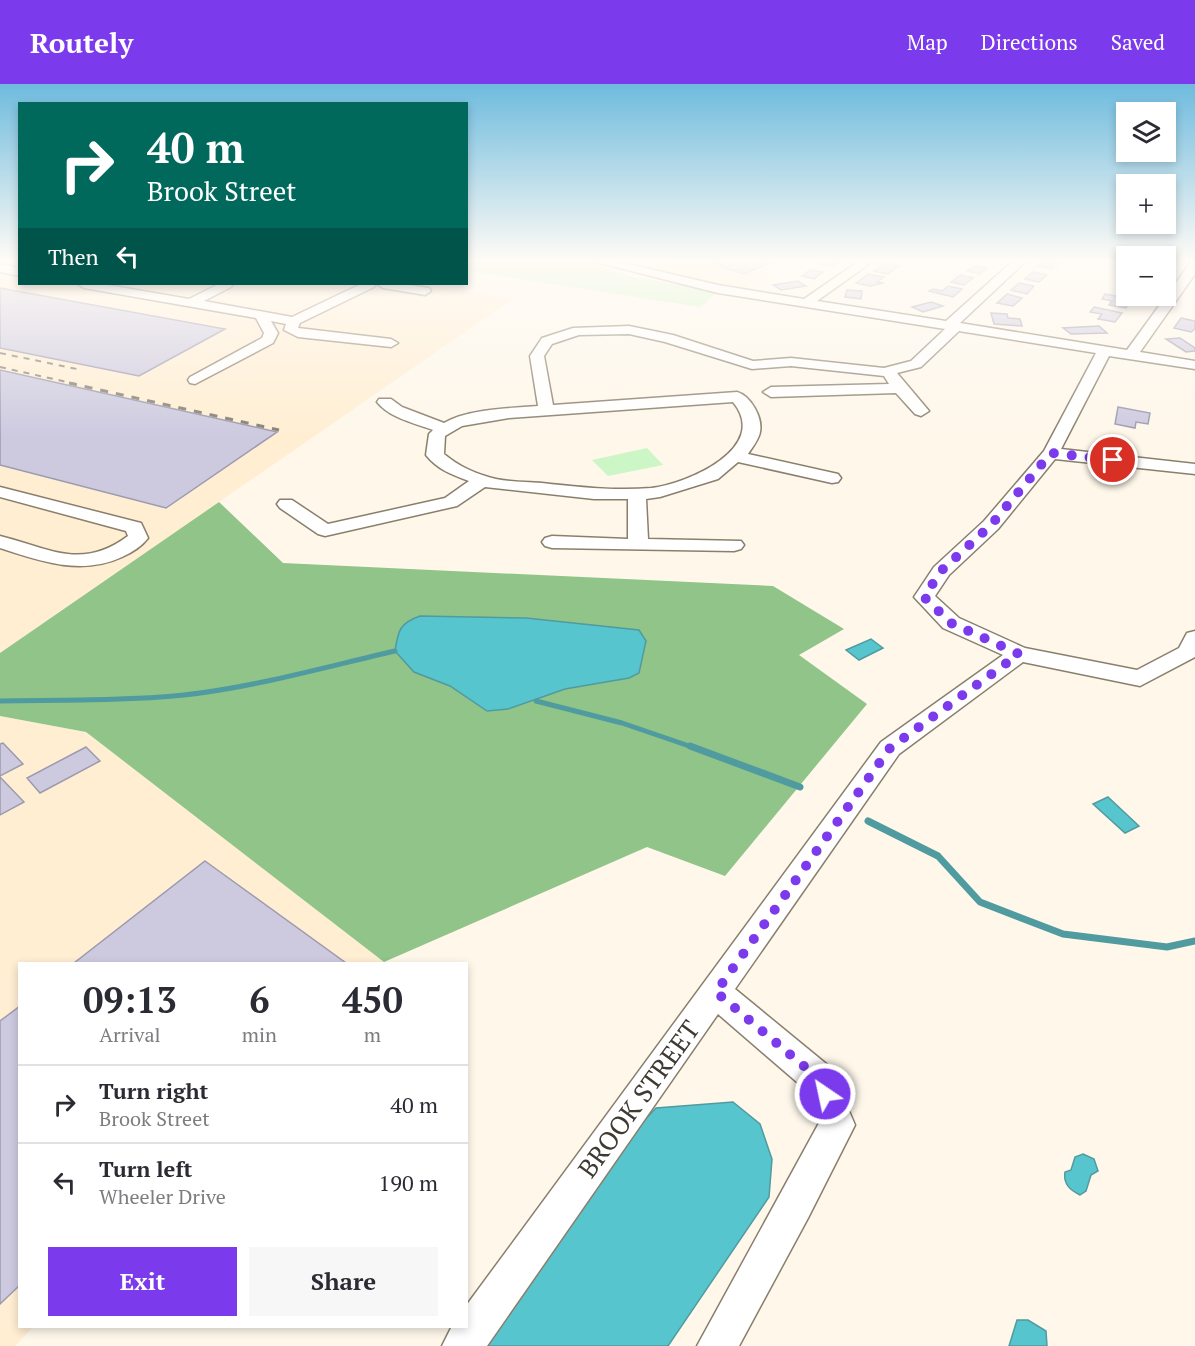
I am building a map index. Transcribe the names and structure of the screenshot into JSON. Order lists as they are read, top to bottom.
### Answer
{
  "streets": {
    "street": ["BROOK STREET"]
  },
  "page": {
    "header": "Routely",
    "nav": ["Map", "Directions", "Saved"],
    "map_buttons": ["+", "−"],
    "turn": ["40 m", "Brook Street"],
    "then": "Then",
    "eta": [
      "09:13",
      "Arrival",
      "6",
      "min",
      "450",
      "m"
    ],
    "list": [
      {
        "name": "Turn right",
        "note": "Brook Street",
        "value": "40 m"
      },
      {
        "name": "Turn left",
        "note": "Wheeler Drive",
        "value": "190 m"
      }
    ],
    "buttons": ["Exit", "Share"]
  }
}
